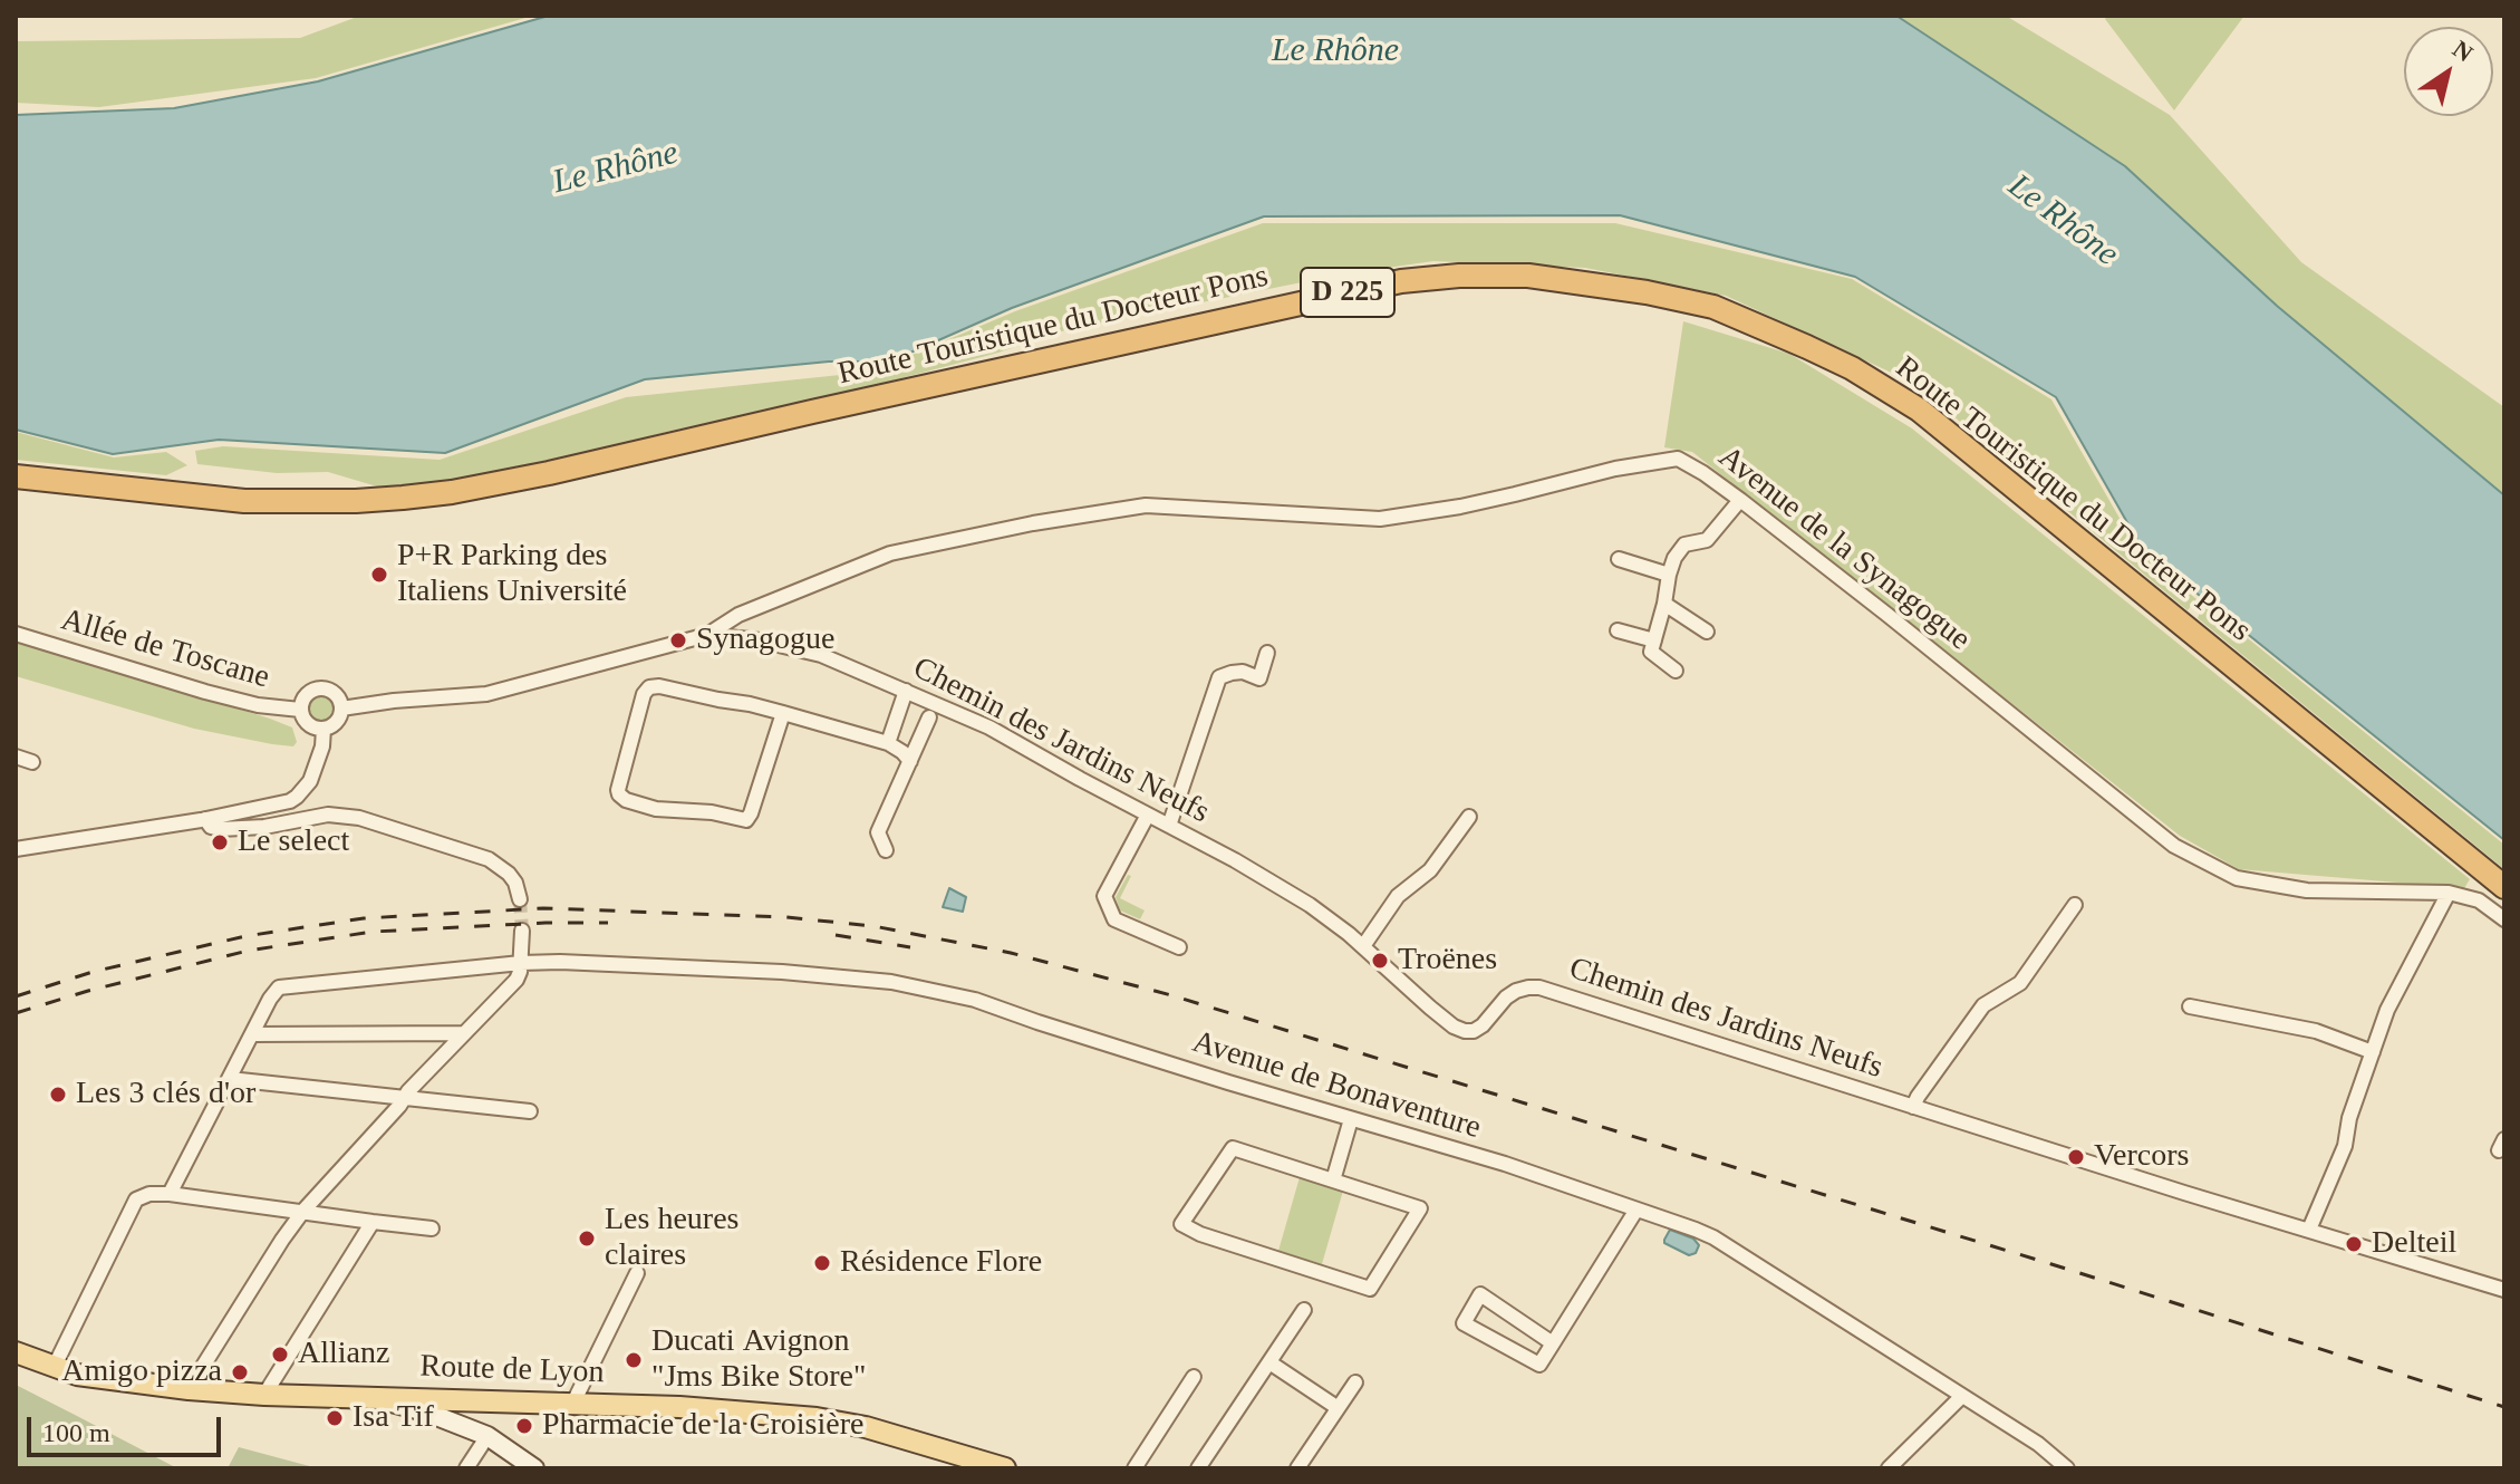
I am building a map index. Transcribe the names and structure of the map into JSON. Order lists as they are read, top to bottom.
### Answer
{
  "streets": {
    "highway": ["D 225", "Route Touristique du Docteur Pons"],
    "main road": ["Route de Lyon"],
    "street": [
      "Avenue de la Synagogue",
      "Allée de Toscane",
      "Chemin des Jardins Neufs",
      "Avenue de Bonaventure"
    ]
  },
  "crossings": [
    ["Avenue de la Synagogue", "Allée de Toscane"],
    ["Avenue de la Synagogue", "Chemin des Jardins Neufs"]
  ],
  "water": ["Le Rhône"],
  "places": [
    "P+R Parking des Italiens Université",
    "Synagogue",
    "Le select",
    "Troënes",
    "Les 3 clés d'or",
    "Vercors",
    "Les heures claires",
    "Delteil",
    "Résidence Flore",
    "Allianz",
    "Ducati Avignon \"Jms Bike Store\"",
    "Amigo pizza",
    "Isa Tif",
    "Pharmacie de la Croisière"
  ],
  "scale_bar": "100 m",
  "north": "top right"
}
